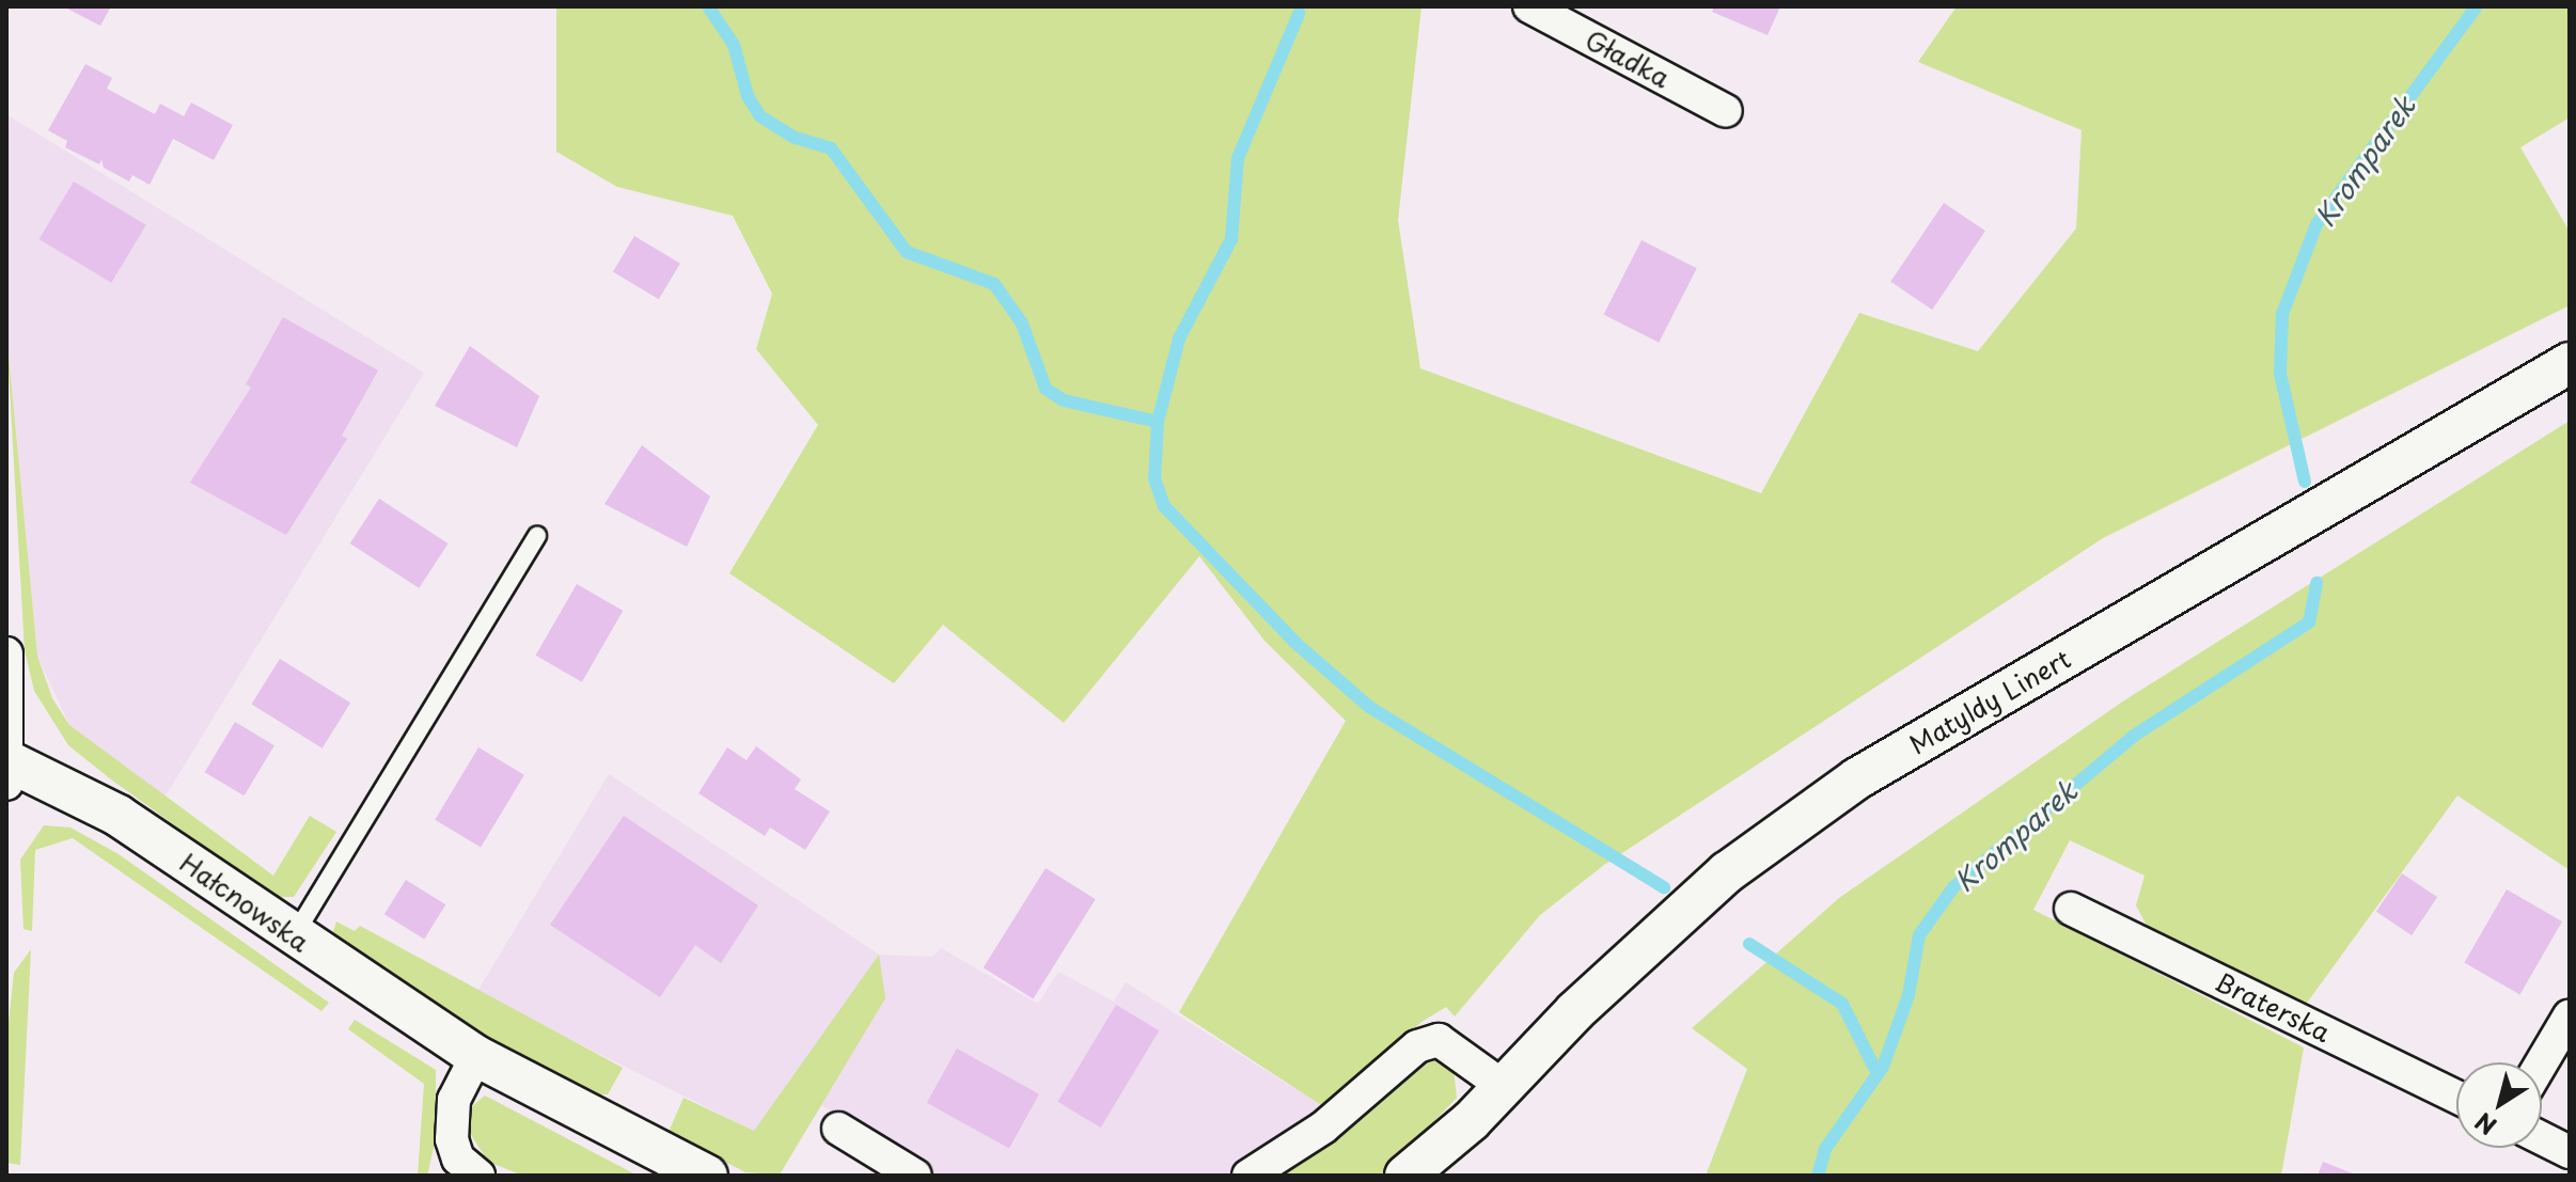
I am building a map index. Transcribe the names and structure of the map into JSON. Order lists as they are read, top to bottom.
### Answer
{
  "streets": {
    "street": [
      "Gładka",
      "Matyldy Linert",
      "Hałcnowska",
      "Braterska"
    ]
  },
  "water": ["Kromparek"],
  "north": "bottom left"
}
